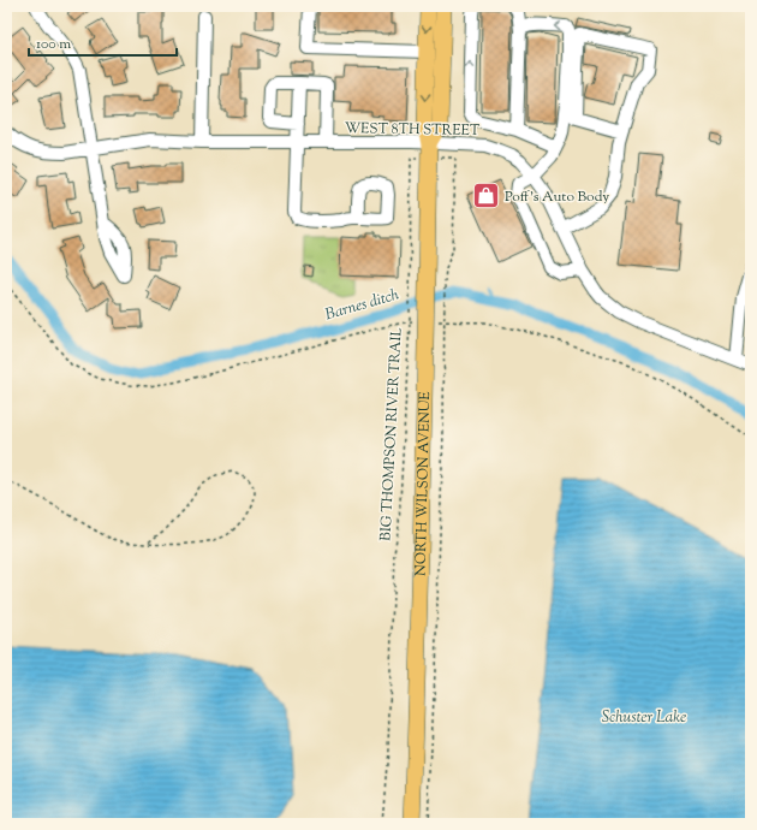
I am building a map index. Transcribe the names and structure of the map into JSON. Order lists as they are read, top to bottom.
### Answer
{
  "streets": {
    "main road": ["NORTH WILSON AVENUE"],
    "street": ["WEST 8TH STREET"],
    "path": ["BIG THOMPSON RIVER TRAIL"]
  },
  "crossings": [
    ["WEST 8TH STREET", "NORTH WILSON AVENUE"]
  ],
  "water": ["Barnes ditch", "Schuster Lake"],
  "places": {
    "shop": ["Poff's Auto Body"]
  },
  "scale_bar": "100 m"
}
